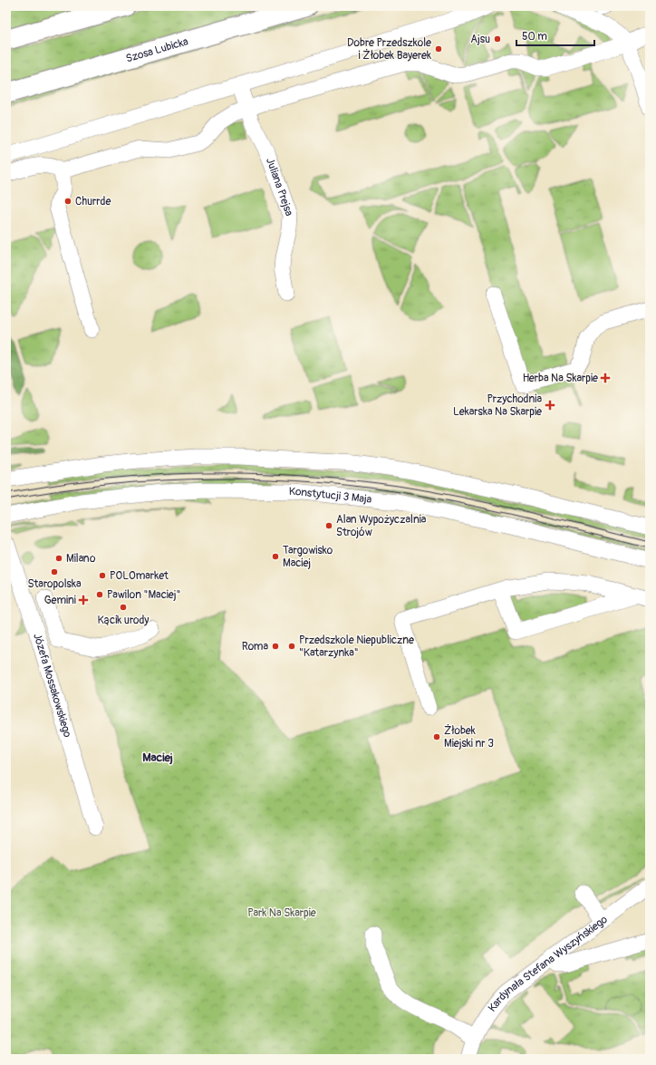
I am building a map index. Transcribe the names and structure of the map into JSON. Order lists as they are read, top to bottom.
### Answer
{
  "streets": {
    "main road": ["Szosa Lubicka"],
    "street": [
      "Juliana Prejsa",
      "Konstytucji 3 Maja",
      "Józefa Mossakowskiego",
      "Kardynała Stefana Wyszyńskiego"
    ]
  },
  "districts": ["Maciej"],
  "parks": ["Park Na Skarpie"],
  "places": {
    "other": [
      "Ajsu",
      "Dobre Przedszkole i Żłobek Bayerek",
      "Churrde",
      "Alan Wypożyczalnia Strojów",
      "Targowisko Maciej",
      "Milano",
      "Staropolska",
      "POLOmarket",
      "Pawilon \"Maciej\"",
      "Kącik urody",
      "Roma",
      "Przedszkole Niepubliczne \"Katarzynka\"",
      "Żłobek Miejski nr 3"
    ],
    "health": ["Herba Na Skarpie", "Przychodnia Lekarska Na Skarpie", "Gemini"]
  },
  "scale_bar": "50 m"
}
